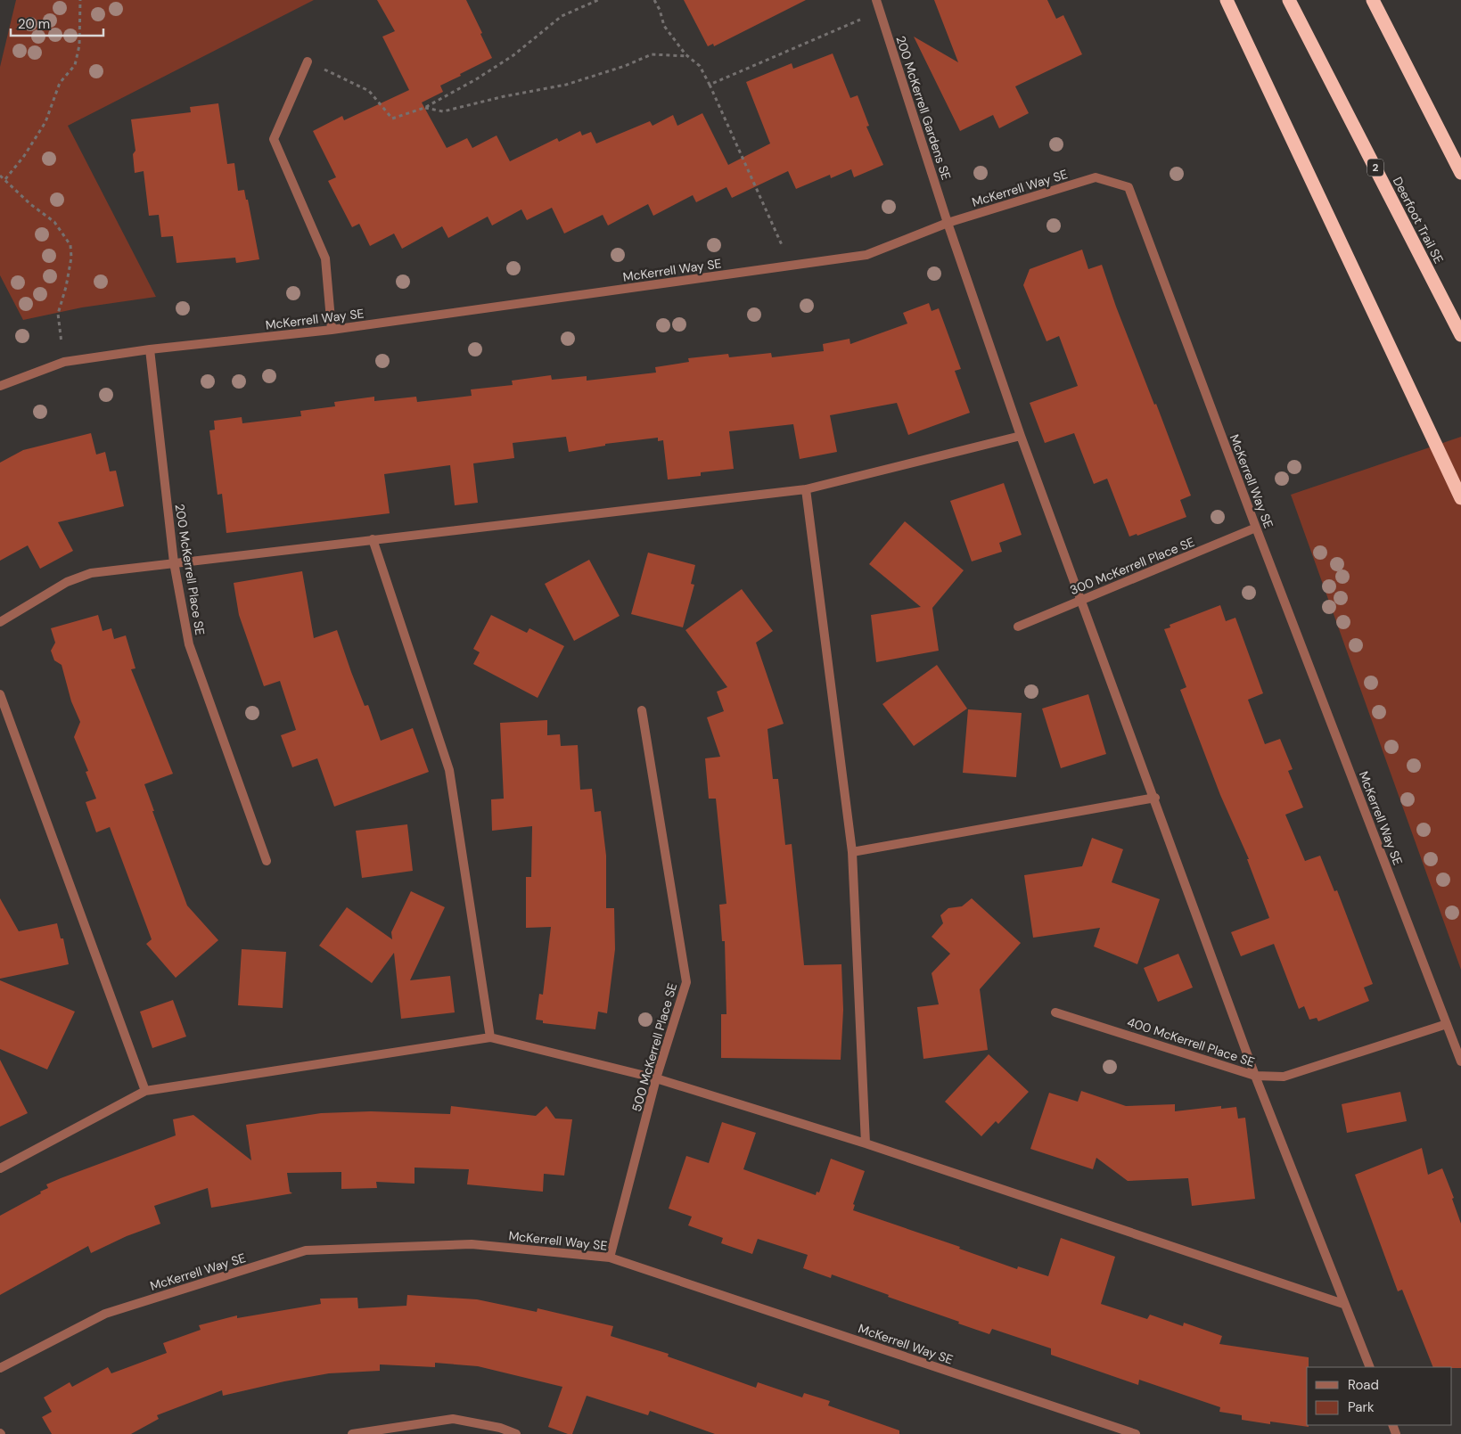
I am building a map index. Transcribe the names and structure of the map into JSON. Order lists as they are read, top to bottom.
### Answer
{
  "streets": {
    "highway": ["2", "Deerfoot Trail SE"],
    "street": [
      "200 McKerrell Gardens SE",
      "McKerrell Way SE",
      "300 McKerrell Place SE",
      "200 McKerrell Place SE",
      "400 McKerrell Place SE",
      "500 McKerrell Place SE"
    ]
  },
  "crossings": [
    ["200 McKerrell Gardens SE", "McKerrell Way SE"],
    ["200 McKerrell Gardens SE", "300 McKerrell Place SE"],
    ["200 McKerrell Gardens SE", "400 McKerrell Place SE"],
    ["McKerrell Way SE", "300 McKerrell Place SE"],
    ["McKerrell Way SE", "200 McKerrell Place SE"],
    ["McKerrell Way SE", "400 McKerrell Place SE"],
    ["McKerrell Way SE", "500 McKerrell Place SE"]
  ],
  "legend": ["Road", "Park"],
  "scale_bar": "20 m"
}
